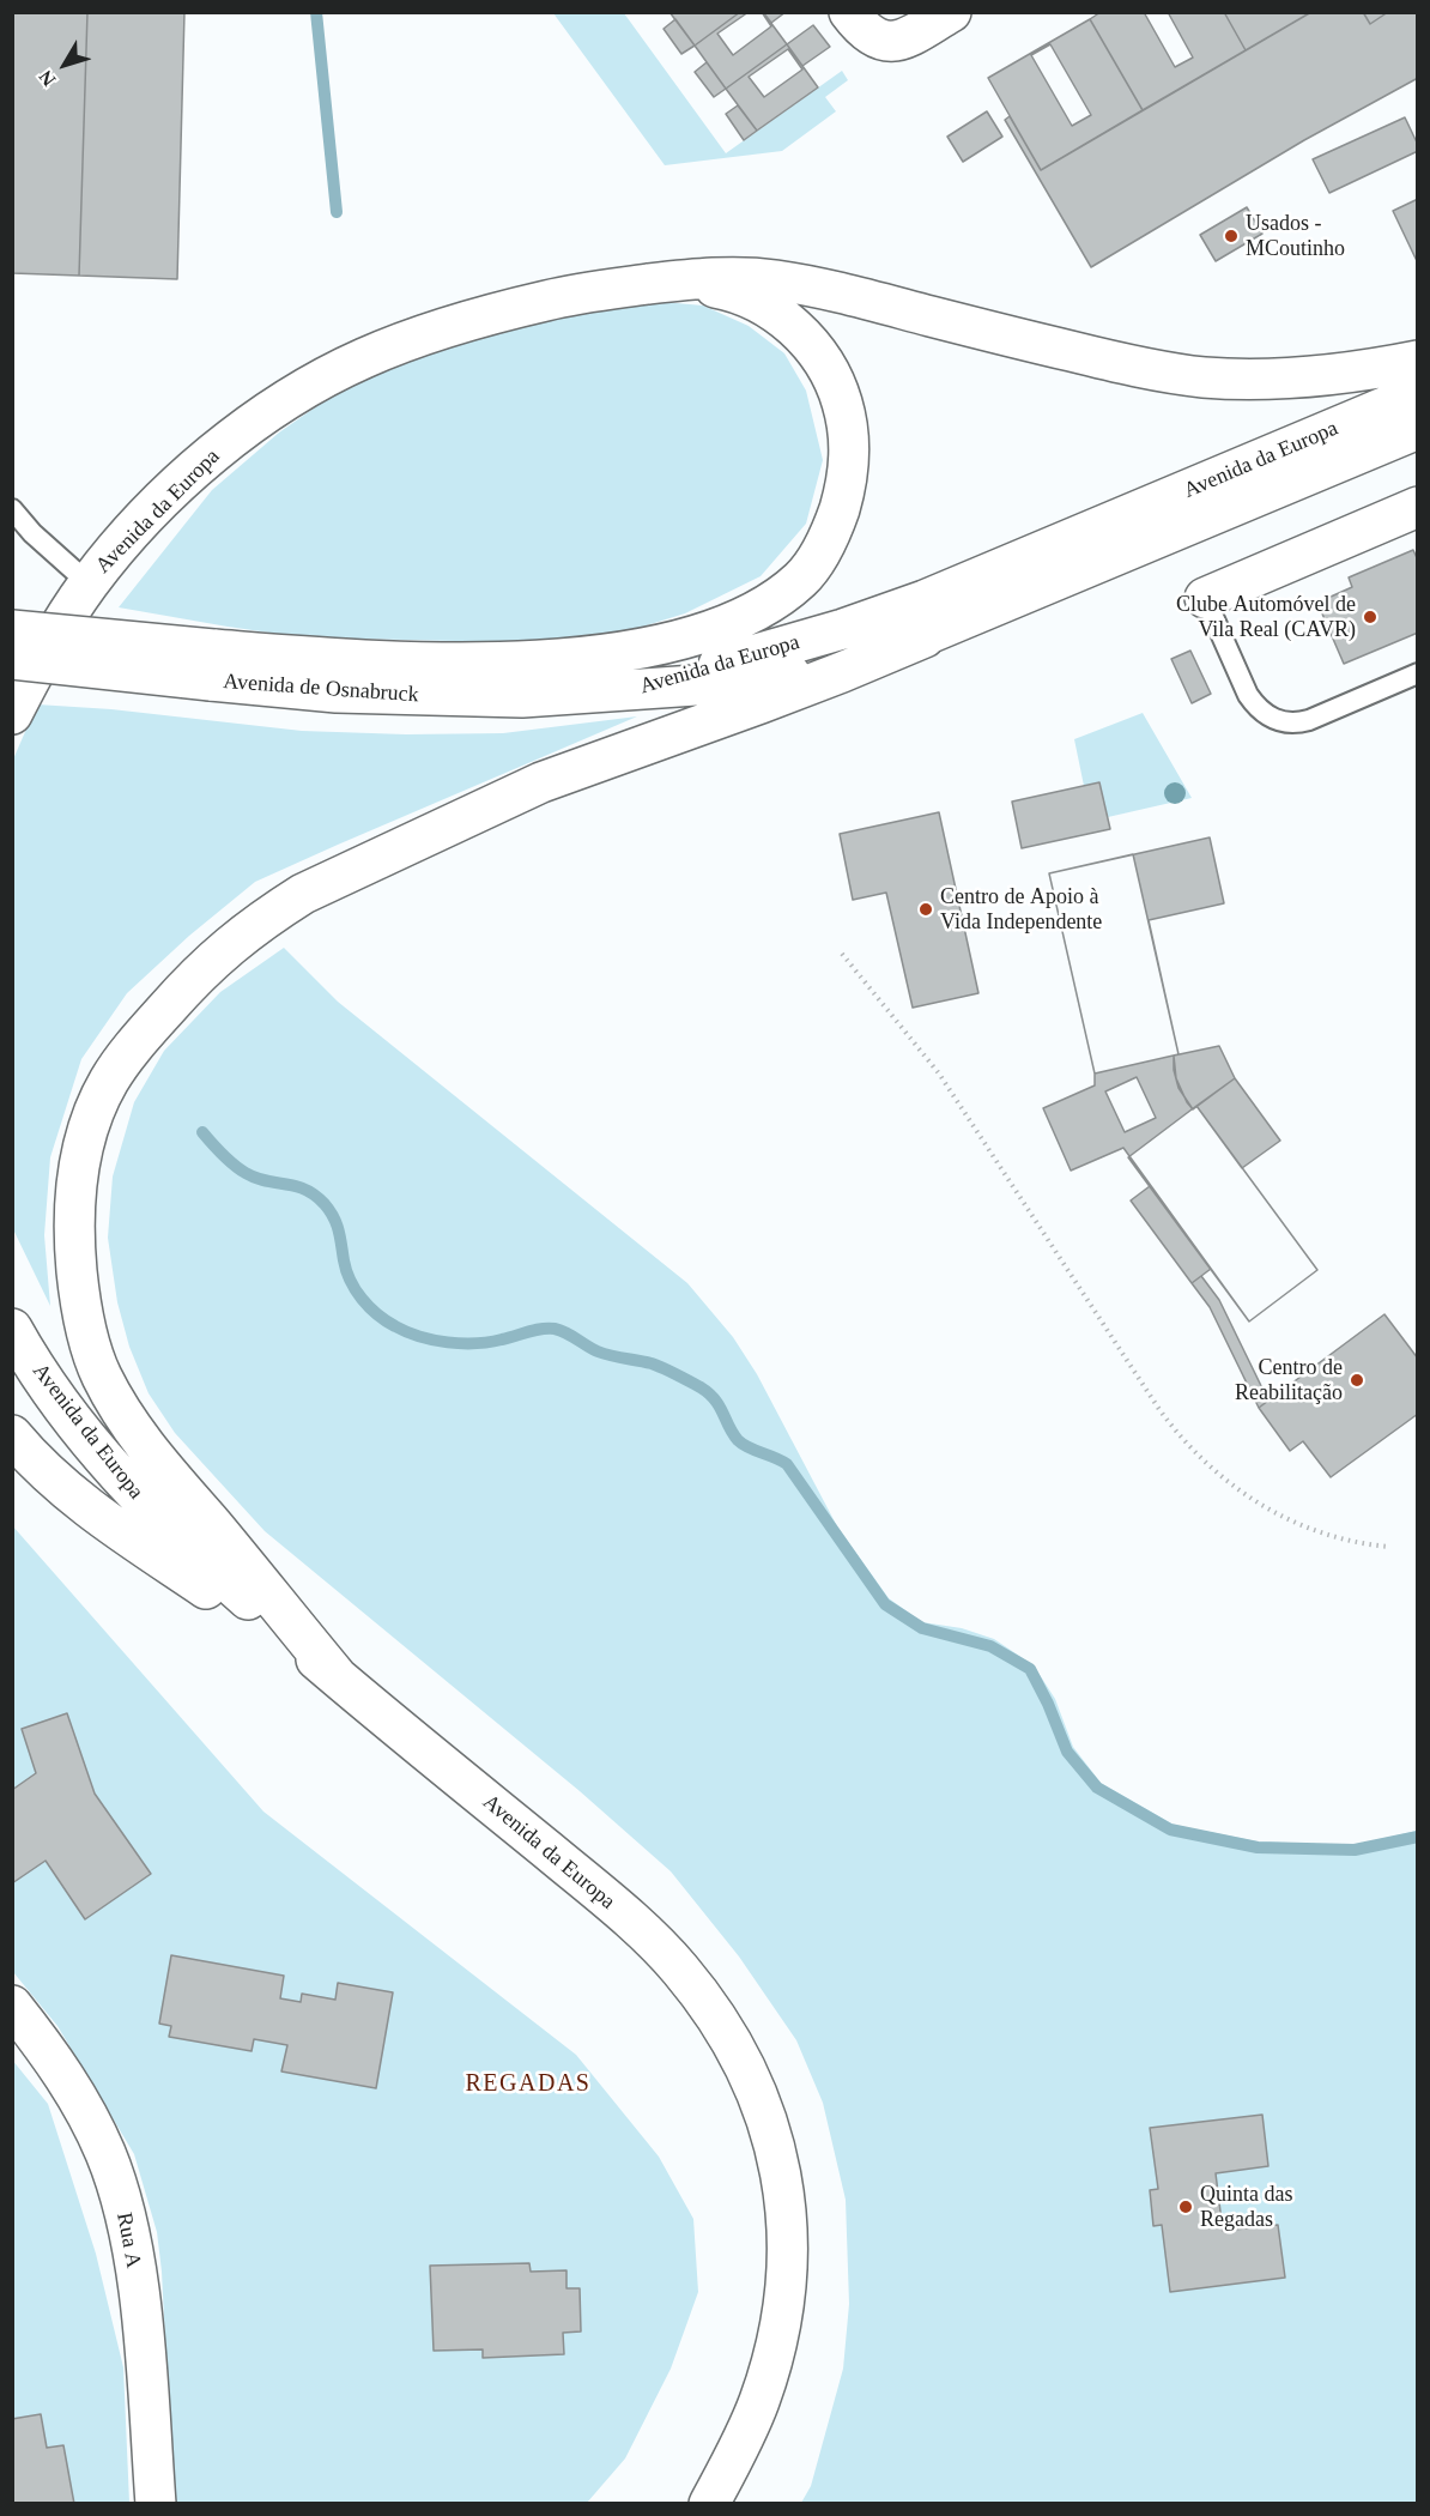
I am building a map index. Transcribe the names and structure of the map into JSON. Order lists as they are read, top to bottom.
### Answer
{
  "streets": {
    "main road": ["Avenida da Europa", "Avenida de Osnabruck", "Rua A"]
  },
  "crossings": [
    ["Avenida da Europa", "Avenida de Osnabruck"]
  ],
  "districts": ["REGADAS"],
  "places": [
    "Usados - MCoutinho",
    "Clube Automóvel de Vila Real (CAVR)",
    "Centro de Apoio à Vida Independente",
    "Centro de Reabilitação",
    "Quinta das Regadas"
  ],
  "north": "bottom left"
}
